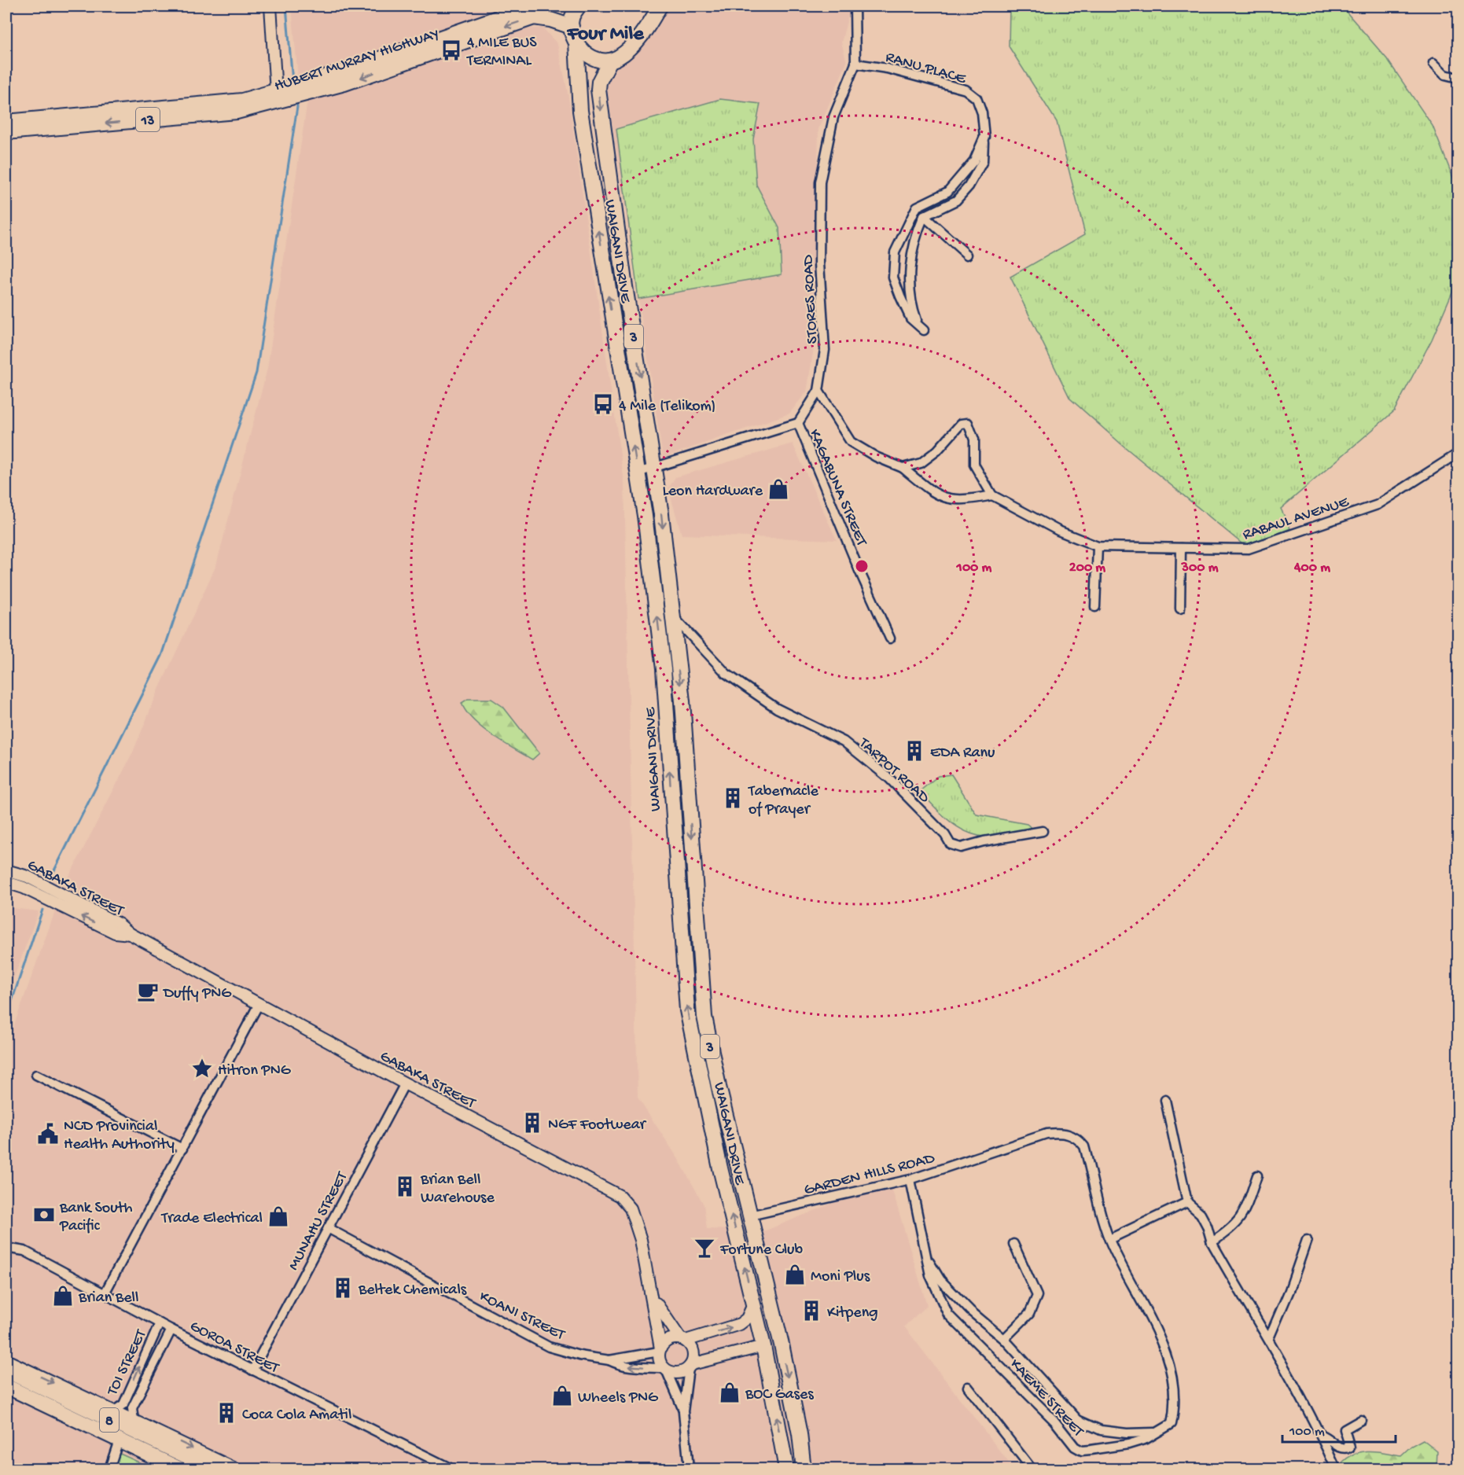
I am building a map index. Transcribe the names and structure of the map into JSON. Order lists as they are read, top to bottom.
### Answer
{
  "streets": {
    "highway": [
      "HUBERT MURRAY HIGHWAY",
      "13",
      "WAIGANI DRIVE",
      "3",
      "8"
    ],
    "street": [
      "RANU PLACE",
      "STORES ROAD",
      "KAGABUNA STREET",
      "RABAUL AVENUE",
      "TARPOT ROAD",
      "GABAKA STREET",
      "GARDEN HILLS ROAD",
      "MUNAHU STREET",
      "KOANI STREET",
      "GOROA STREET",
      "TOI STREET",
      "KAEME STREET"
    ]
  },
  "crossings": [
    ["HUBERT MURRAY HIGHWAY", "WAIGANI DRIVE"],
    ["RANU PLACE", "STORES ROAD"],
    ["WAIGANI DRIVE", "TARPOT ROAD"],
    ["WAIGANI DRIVE", "GARDEN HILLS ROAD"],
    ["STORES ROAD", "KAGABUNA STREET"],
    ["GABAKA STREET", "MUNAHU STREET"],
    ["GABAKA STREET", "KOANI STREET"],
    ["GARDEN HILLS ROAD", "KAEME STREET"],
    ["MUNAHU STREET", "KOANI STREET"],
    ["MUNAHU STREET", "GOROA STREET"],
    ["GOROA STREET", "TOI STREET"],
    ["TOI STREET", "8"]
  ],
  "districts": ["Four Mile"],
  "places": {
    "bus stop": ["4 MILE BUS TERMINAL", "4 Mile (Telikom)"],
    "shop": [
      "Leon Hardware",
      "Trade Electrical",
      "Moni Plus",
      "Brian Bell",
      "BOC Gases",
      "Wheels PNG"
    ],
    "building": [
      "EDA Ranu",
      "Tabernacle of Prayer",
      "NGF Footwear",
      "Brian Bell Warehouse",
      "Beltek Chemicals",
      "Kitpeng",
      "Coca Cola Amatil"
    ],
    "cafe": ["Duffy PNG"],
    "place": ["Hitron PNG"],
    "public building": ["NCD Provincial Health Authority"],
    "bank": ["Bank South Pacific"],
    "bar": ["Fortune Club"]
  },
  "scale_bar": "100 m",
  "rings": [
    "100 m",
    "200 m",
    "300 m",
    "400 m"
  ]
}
